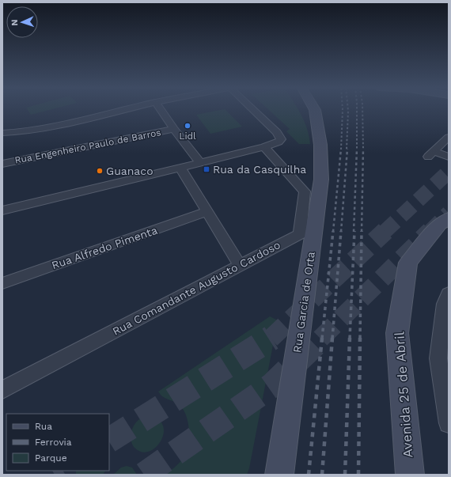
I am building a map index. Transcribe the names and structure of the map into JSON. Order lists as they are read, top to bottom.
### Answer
{
  "streets": {
    "street": [
      "Rua Engenheiro Paulo de Barros",
      "Rua Alfredo Pimenta",
      "Rua Comandante Augusto Cardoso",
      "Rua Garcia de Orta",
      "Avenida 25 de Abril"
    ]
  },
  "places": {
    "other": ["Lidl", "Guanaco"],
    "transit": ["Rua da Casquilha"]
  },
  "legend": ["Rua", "Ferrovia", "Parque"],
  "north": "left"
}
